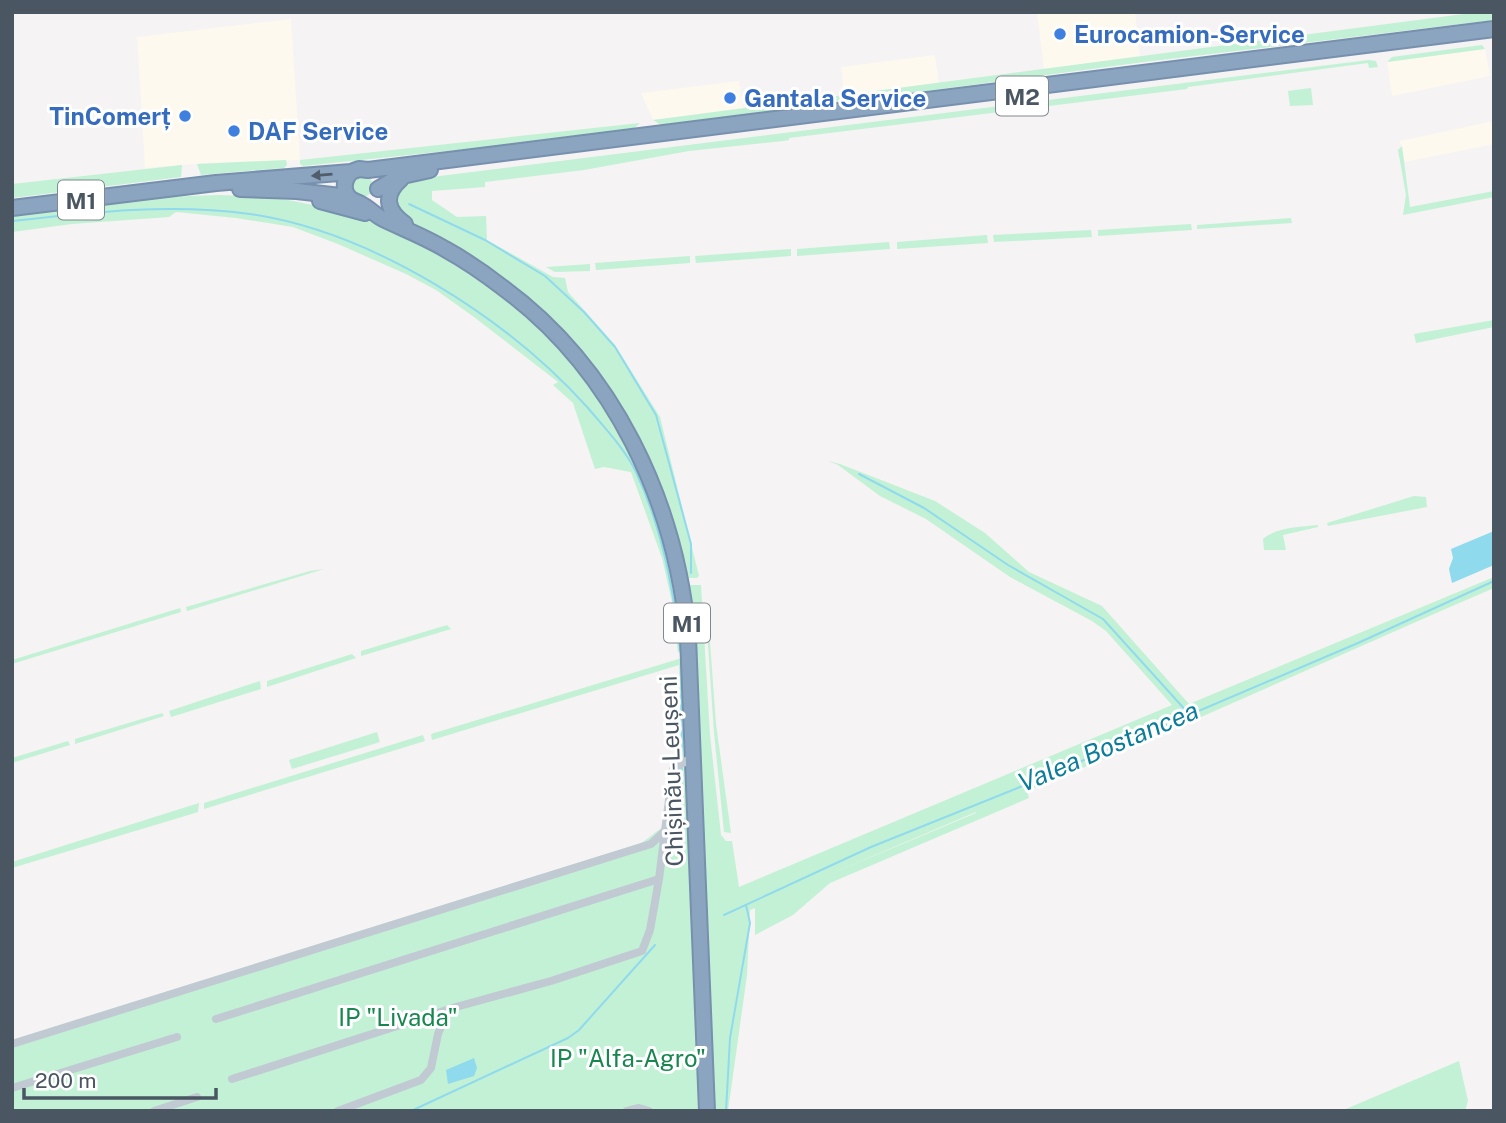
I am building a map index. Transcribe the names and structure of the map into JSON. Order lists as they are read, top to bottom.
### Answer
{
  "streets": {
    "highway": ["M2", "M1", "Chișinău-Leușeni"]
  },
  "crossings": [
    ["M2", "M1"],
    ["M1", "Chișinău-Leușeni"]
  ],
  "water": ["Valea Bostancea"],
  "parks": ["IP \"Livada\"", "IP \"Alfa-Agro\""],
  "places": [
    "Eurocamion-Service",
    "Gantala Service",
    "TinComerț",
    "DAF Service"
  ],
  "scale_bar": "200 m"
}
